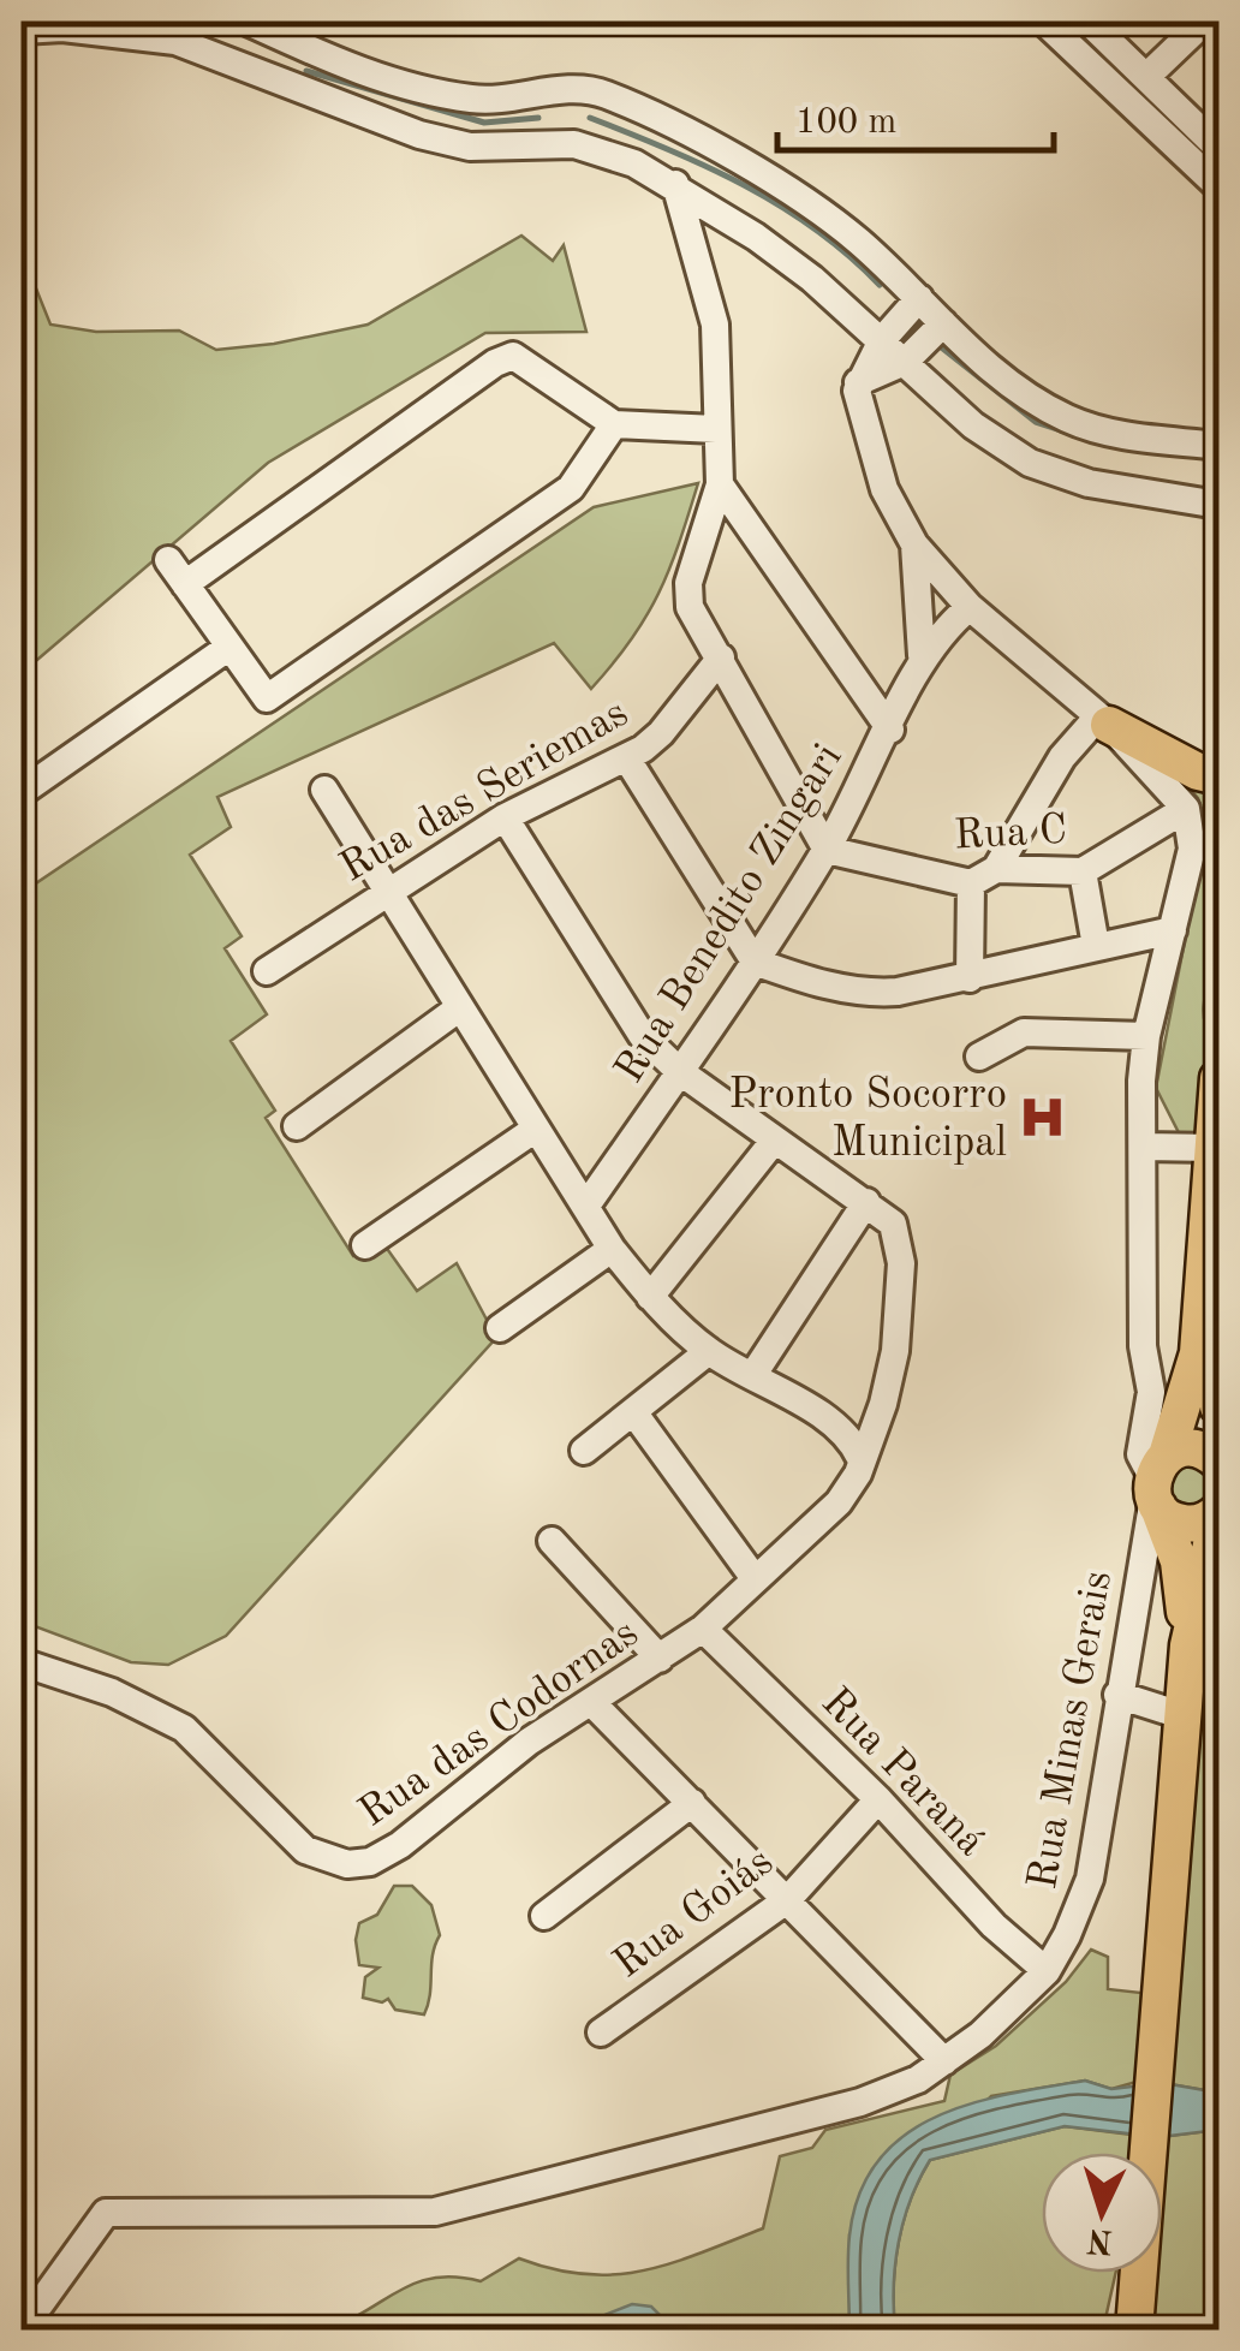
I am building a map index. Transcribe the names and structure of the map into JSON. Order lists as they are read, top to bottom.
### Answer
{
  "streets": {
    "street": [
      "Rua das Seriemas",
      "Rua C",
      "Rua Benedito Zingari",
      "Rua das Codornas",
      "Rua Minas Gerais",
      "Rua Paraná",
      "Rua Goiás"
    ]
  },
  "crossings": [
    ["Rua C", "Rua Benedito Zingari"],
    ["Rua C", "Rua Minas Gerais"],
    ["Rua das Codornas", "Rua Paraná"],
    ["Rua Minas Gerais", "Rua Paraná"],
    ["Rua Paraná", "Rua Goiás"]
  ],
  "places": {
    "hospital": ["Pronto Socorro Municipal"]
  },
  "scale_bar": "100 m",
  "north": "bottom"
}
